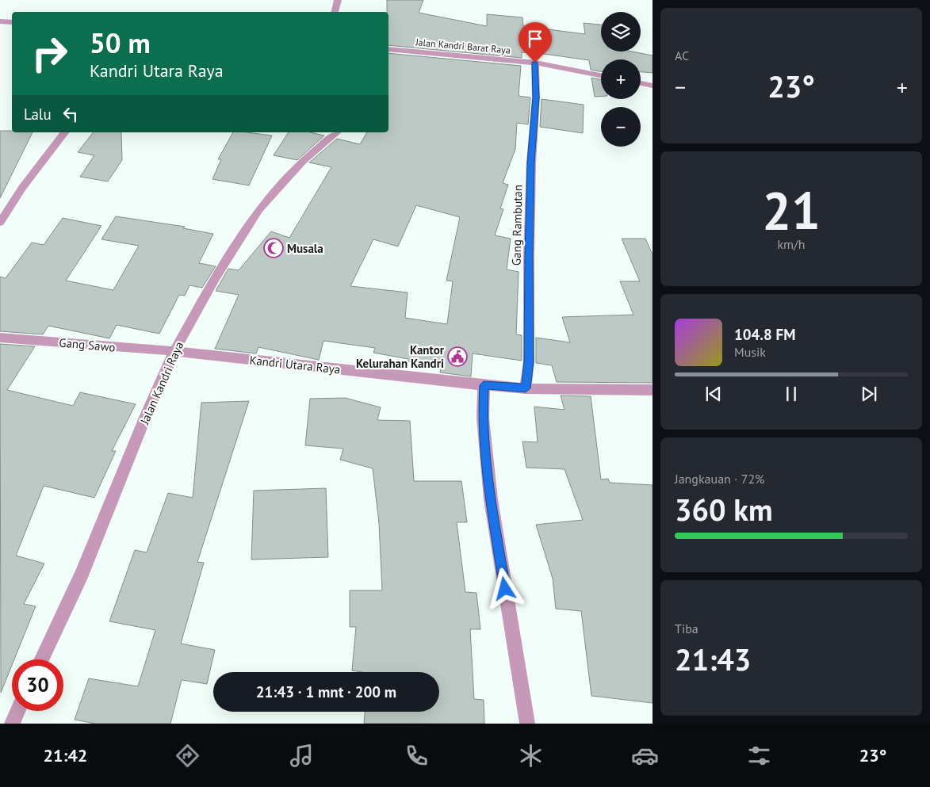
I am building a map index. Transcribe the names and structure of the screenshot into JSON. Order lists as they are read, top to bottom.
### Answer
{
  "streets": {
    "street": [
      "Jalan Kandri Barat Raya",
      "Gang Rambutan",
      "Gang Sawo",
      "Kandri Utara Raya",
      "Jalan Kandri Raya"
    ]
  },
  "crossings": [
    ["Jalan Kandri Barat Raya", "Gang Rambutan"],
    ["Gang Rambutan", "Kandri Utara Raya"],
    ["Gang Sawo", "Kandri Utara Raya"],
    ["Gang Sawo", "Jalan Kandri Raya"],
    ["Kandri Utara Raya", "Jalan Kandri Raya"]
  ],
  "places": {
    "mosque": ["Musala"],
    "public building": ["Kantor Kelurahan Kandri"]
  },
  "page": {
    "tile": [
      "AC",
      ["21", "km/h"],
      ["Jangkauan · 72%", "360 km"],
      ["Tiba", "21:43"]
    ],
    "map_buttons": ["+", "−"],
    "turn": ["50 m", "Kandri Utara Raya"],
    "heat": ["−", "23°", "+"],
    "then": "Lalu",
    "song": ["104.8 FM", "Musik"],
    "limit": "30",
    "trip": "21:43 · 1 mnt · 200 m",
    "tabs": ["21:42", "23°"]
  }
}
